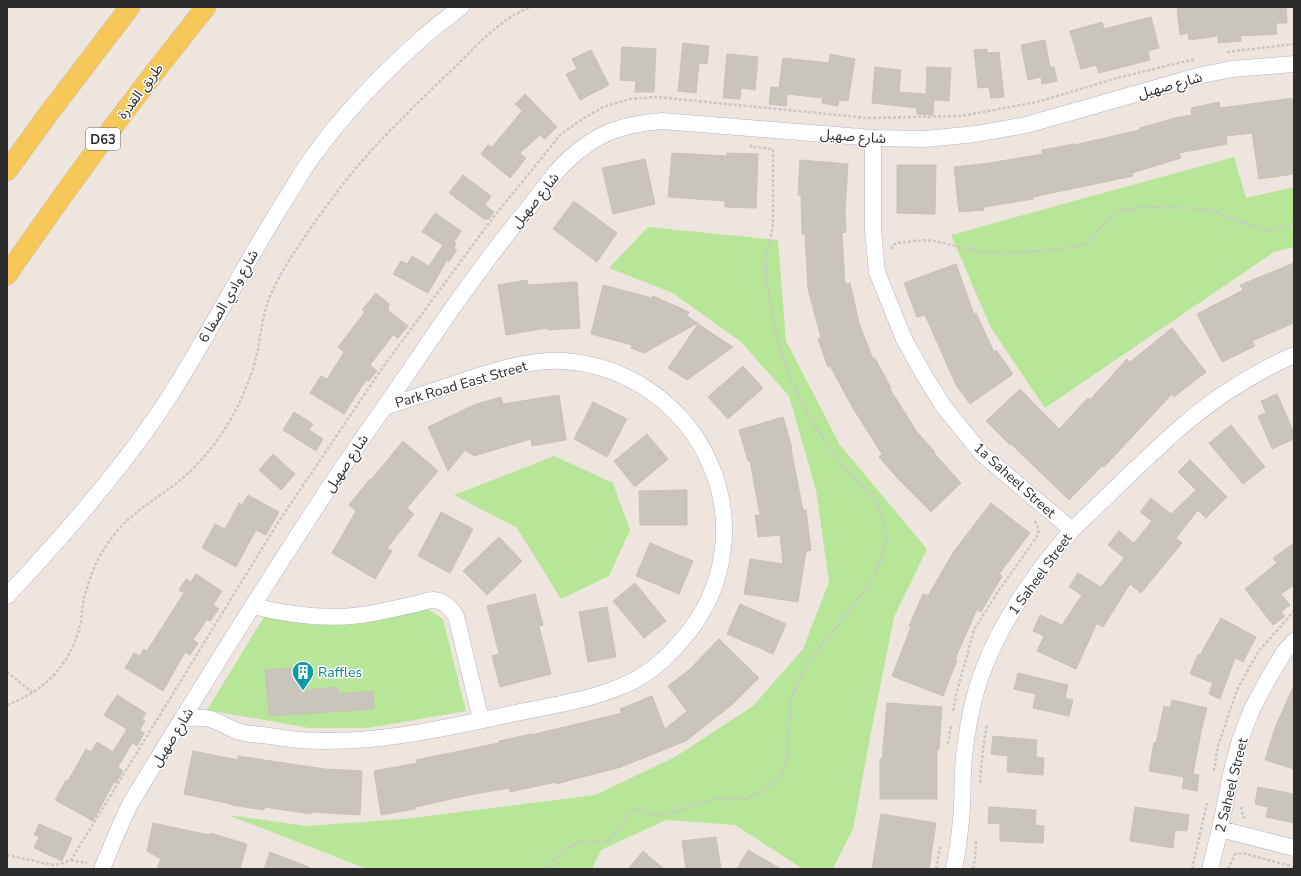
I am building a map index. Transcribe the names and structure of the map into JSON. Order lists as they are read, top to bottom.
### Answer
{
  "streets": {
    "main road": ["طريق القدرة", "D63"],
    "street": [
      "شارع صهيل",
      "شارع وادي الصفا 6",
      "Park Road East Street",
      "1a Saheel Street",
      "1 Saheel Street",
      "2 Saheel Street"
    ]
  },
  "crossings": [
    ["شارع صهيل", "Park Road East Street"],
    ["شارع صهيل", "1a Saheel Street"],
    ["1a Saheel Street", "1 Saheel Street"]
  ],
  "places": {
    "building": ["Raffles"]
  }
}
